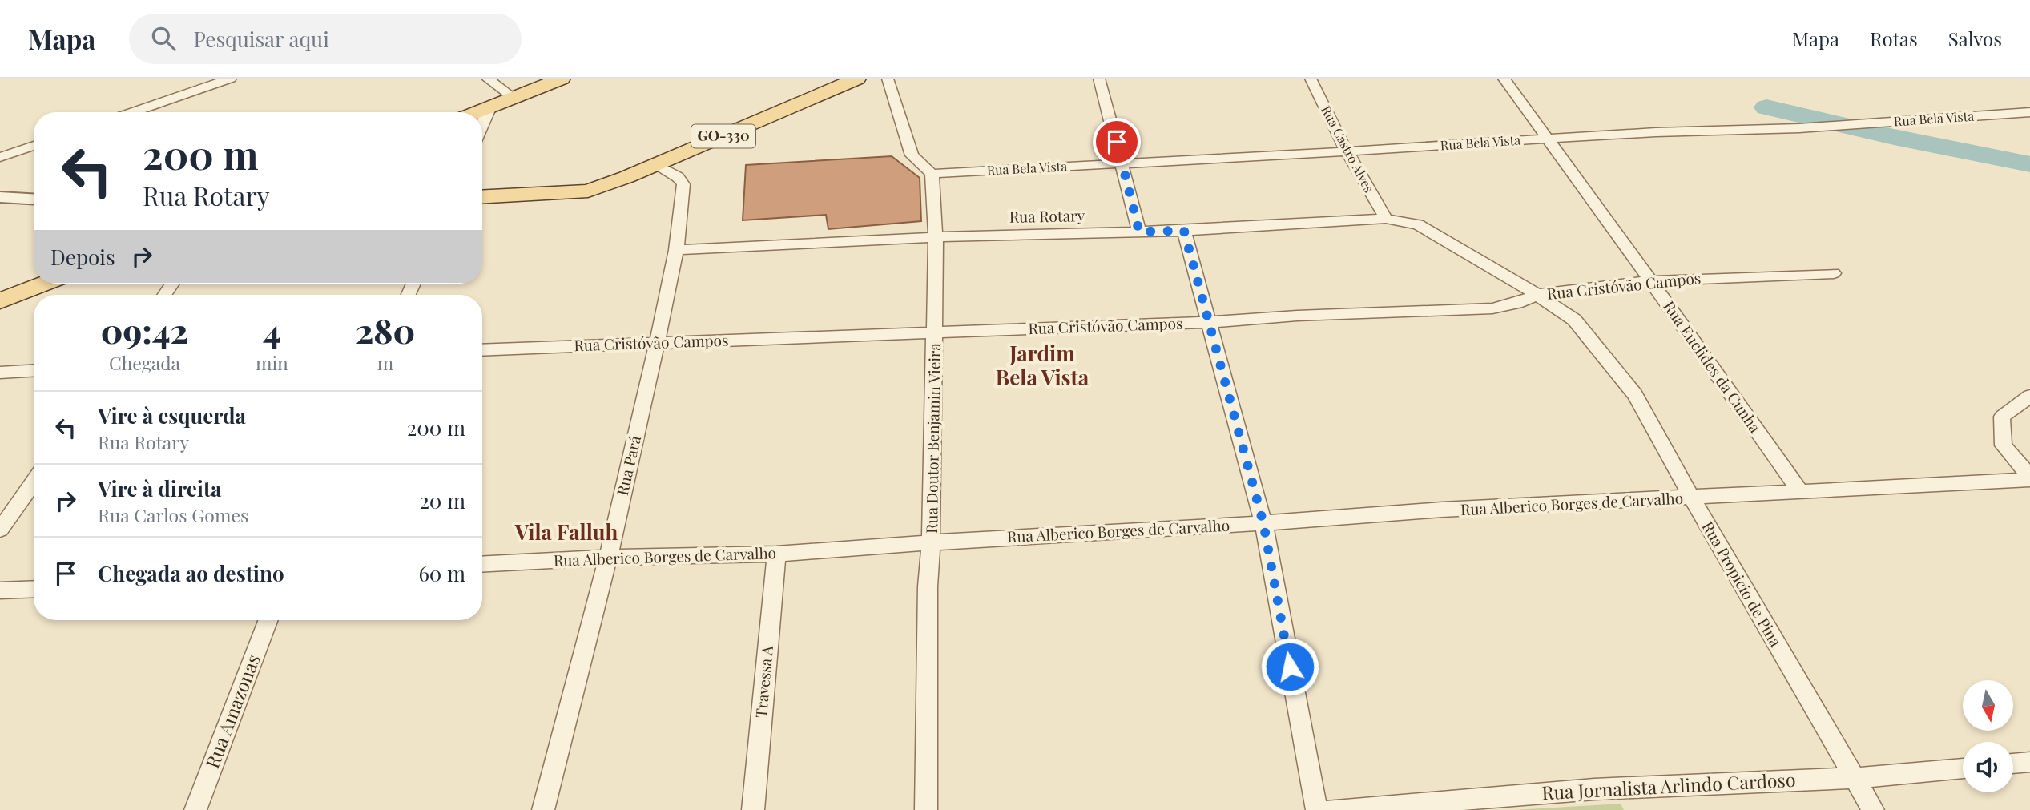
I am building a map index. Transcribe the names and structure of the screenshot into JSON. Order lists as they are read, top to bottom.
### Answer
{
  "streets": {
    "main road": ["GO-330"],
    "street": [
      "Rua Bela Vista",
      "Rua Castro Alves",
      "Rua Rotary",
      "Rua Cristóvão Campos",
      "Rua Euclides da Cunha",
      "Rua Doutor Benjamin Vieira",
      "Rua Pará",
      "Rua Alberico Borges de Carvalho",
      "Rua Propicio de Pina",
      "Travessa A",
      "Rua Amazonas",
      "Rua Jornalista Arlindo Cardoso"
    ]
  },
  "crossings": [
    ["Rua Bela Vista", "Rua Castro Alves"],
    ["Rua Bela Vista", "Rua Euclides da Cunha"],
    ["Rua Bela Vista", "Rua Doutor Benjamin Vieira"],
    ["GO-330", "Rua Pará"],
    ["Rua Castro Alves", "Rua Rotary"],
    ["Rua Rotary", "Rua Doutor Benjamin Vieira"],
    ["Rua Rotary", "Rua Pará"],
    ["Rua Rotary", "Rua Propicio de Pina"],
    ["Rua Cristóvão Campos", "Rua Euclides da Cunha"],
    ["Rua Cristóvão Campos", "Rua Doutor Benjamin Vieira"],
    ["Rua Cristóvão Campos", "Rua Pará"],
    ["Rua Cristóvão Campos", "Rua Propicio de Pina"],
    ["Rua Euclides da Cunha", "Rua Alberico Borges de Carvalho"],
    ["Rua Doutor Benjamin Vieira", "Rua Alberico Borges de Carvalho"],
    ["Rua Pará", "Rua Alberico Borges de Carvalho"],
    ["Rua Alberico Borges de Carvalho", "Rua Propicio de Pina"],
    ["Rua Alberico Borges de Carvalho", "Travessa A"],
    ["Rua Propicio de Pina", "Rua Jornalista Arlindo Cardoso"]
  ],
  "districts": ["Jardim Bela Vista", "Vila Falluh"],
  "north": "bottom",
  "page": {
    "header": "Mapa",
    "search": "Pesquisar aqui",
    "nav": ["Mapa", "Rotas", "Salvos"],
    "turn": ["200 m", "Rua Rotary"],
    "then": "Depois",
    "eta": [
      "09:42",
      "Chegada",
      "4",
      "min",
      "280",
      "m"
    ],
    "list": [
      {
        "name": "Vire à esquerda",
        "note": "Rua Rotary",
        "value": "200 m"
      },
      {
        "name": "Vire à direita",
        "note": "Rua Carlos Gomes",
        "value": "20 m"
      },
      {
        "name": "Chegada ao destino",
        "value": "60 m"
      }
    ]
  }
}
